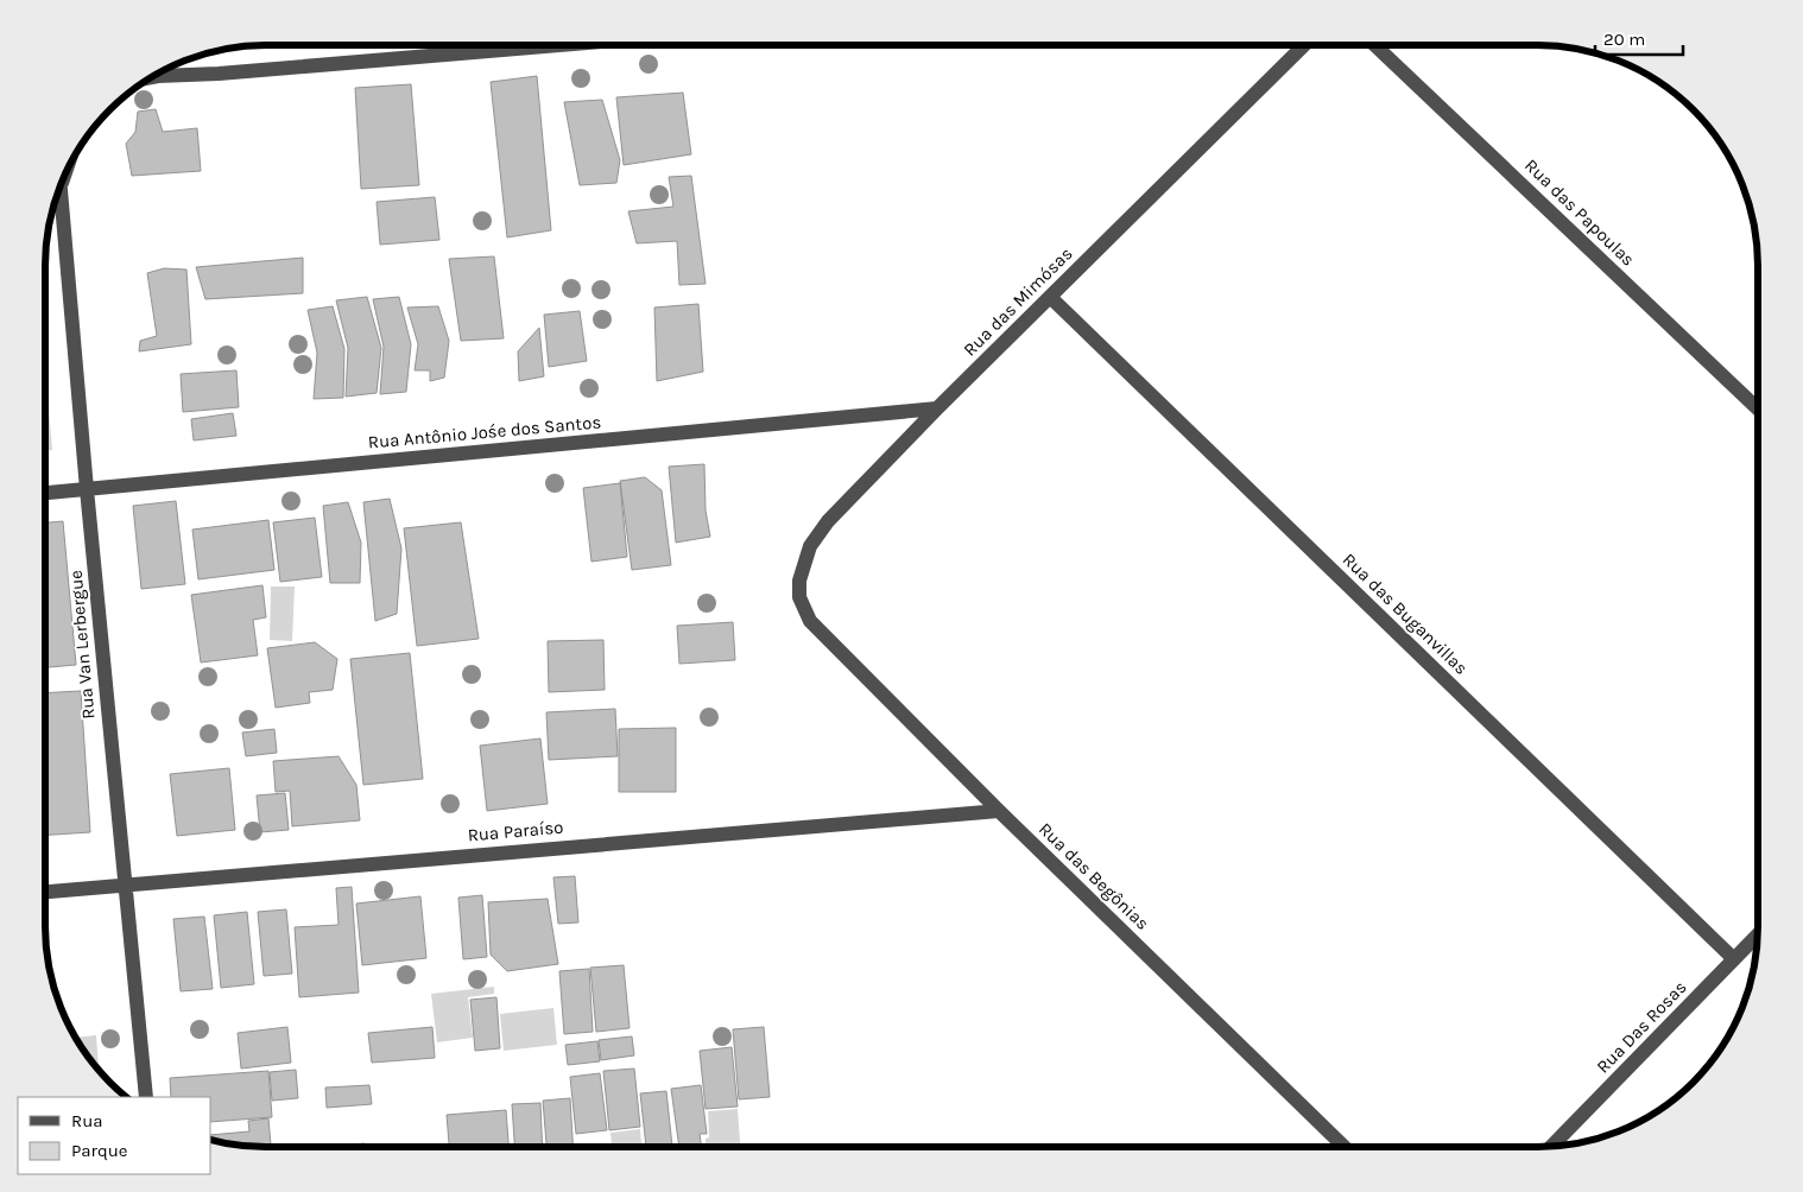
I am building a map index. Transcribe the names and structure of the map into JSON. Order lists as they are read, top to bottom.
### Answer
{
  "streets": {
    "street": [
      "Rua das Papoulas",
      "Rua das Mimósas",
      "Rua Antônio Jośe dos Santos",
      "Rua das Buganvillas",
      "Rua Van Lerbergue",
      "Rua Paraíso",
      "Rua das Begônias",
      "Rua Das Rosas"
    ]
  },
  "crossings": [
    ["Rua das Mimósas", "Rua Antônio Jośe dos Santos"],
    ["Rua das Mimósas", "Rua das Buganvillas"],
    ["Rua das Mimósas", "Rua das Begônias"],
    ["Rua Antônio Jośe dos Santos", "Rua Van Lerbergue"],
    ["Rua das Buganvillas", "Rua Das Rosas"],
    ["Rua Van Lerbergue", "Rua Paraíso"],
    ["Rua Paraíso", "Rua das Begônias"]
  ],
  "legend": ["Rua", "Parque"],
  "scale_bar": "20 m"
}
